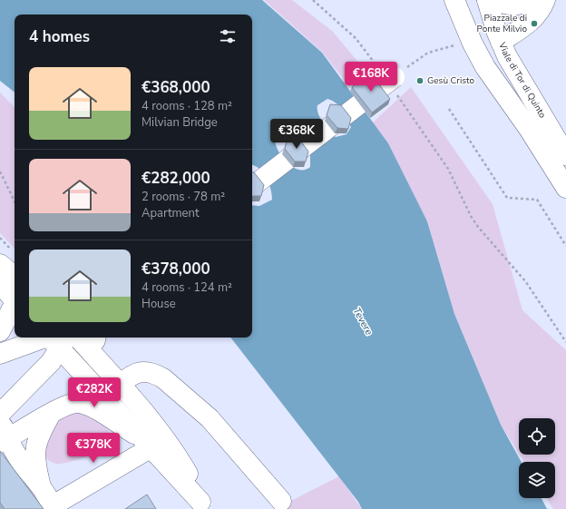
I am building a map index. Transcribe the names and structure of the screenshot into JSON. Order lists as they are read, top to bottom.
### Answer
{
  "streets": {
    "street": ["Viale di Tor di Quinto"]
  },
  "water": ["Tevere"],
  "places": ["Piazzale di Ponte Milvio", "Gesù Cristo"],
  "page": {
    "heading": "4 homes",
    "list": [
      {
        "name": "€368,000",
        "note": "4 rooms · 128 m² · Milvian Bridge"
      },
      {
        "name": "€282,000",
        "note": "2 rooms · 78 m² · Apartment"
      },
      {
        "name": "€378,000",
        "note": "4 rooms · 124 m² · House"
      }
    ],
    "price": [
      "€168K",
      "€368K",
      "€282K",
      "€378K"
    ]
  }
}
